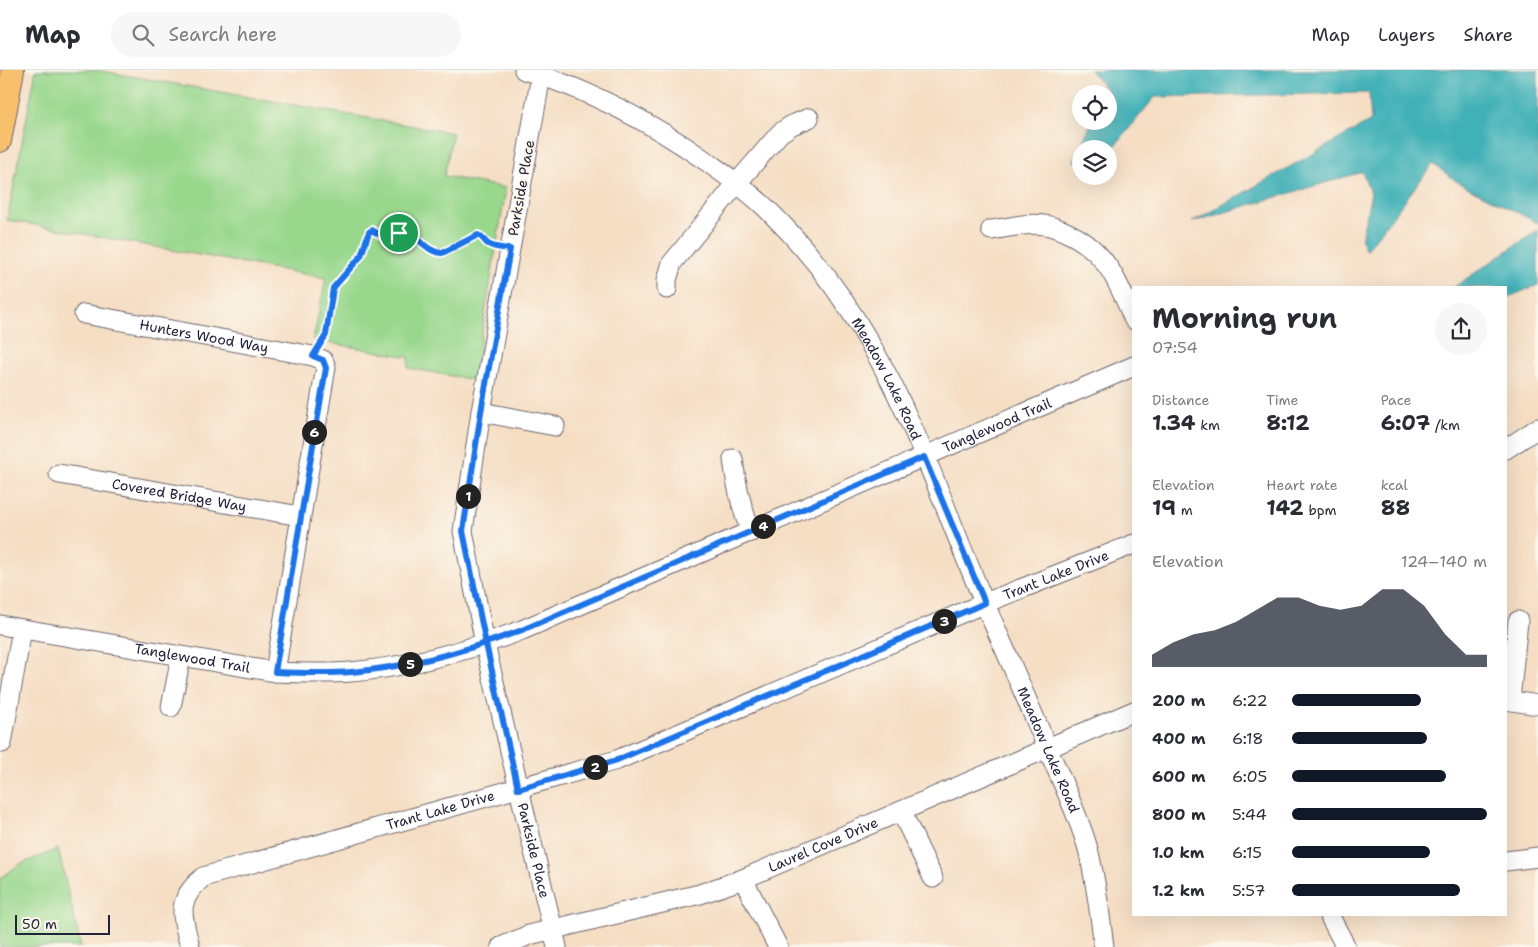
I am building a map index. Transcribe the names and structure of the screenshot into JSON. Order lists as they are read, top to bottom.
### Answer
{
  "streets": {
    "street": [
      "Parkside Place",
      "Hunters Wood Way",
      "Meadow Lake Road",
      "Tanglewood Trail",
      "Covered Bridge Way",
      "Trant Lake Drive",
      "Laurel Cove Drive"
    ]
  },
  "crossings": [
    ["Parkside Place", "Meadow Lake Road"],
    ["Parkside Place", "Tanglewood Trail"],
    ["Parkside Place", "Trant Lake Drive"],
    ["Parkside Place", "Laurel Cove Drive"],
    ["Meadow Lake Road", "Tanglewood Trail"],
    ["Meadow Lake Road", "Trant Lake Drive"],
    ["Meadow Lake Road", "Laurel Cove Drive"]
  ],
  "scale_bar": "50 m",
  "page": {
    "header": "Map",
    "search": "Search here",
    "nav": ["Map", "Layers", "Share"],
    "heading": ["Morning run", "07:54"],
    "stats": [
      ["Distance", "1.34 km"],
      ["Time", "8:12"],
      ["Pace", "6:07 /km"],
      ["Elevation", "19 m"],
      ["Heart rate", "142 bpm"],
      ["kcal", "88"]
    ],
    "pins": [
      "6",
      "1",
      "4",
      "3",
      "5",
      "2"
    ],
    "chart": ["Elevation", "124–140 m"],
    "list": [
      {
        "name": "200 m",
        "note": "6:22"
      },
      {
        "name": "400 m",
        "note": "6:18"
      },
      {
        "name": "600 m",
        "note": "6:05"
      },
      {
        "name": "800 m",
        "note": "5:44"
      },
      {
        "name": "1.0 km",
        "note": "6:15"
      },
      {
        "name": "1.2 km",
        "note": "5:57"
      }
    ],
    "scale": "50 m"
  }
}
